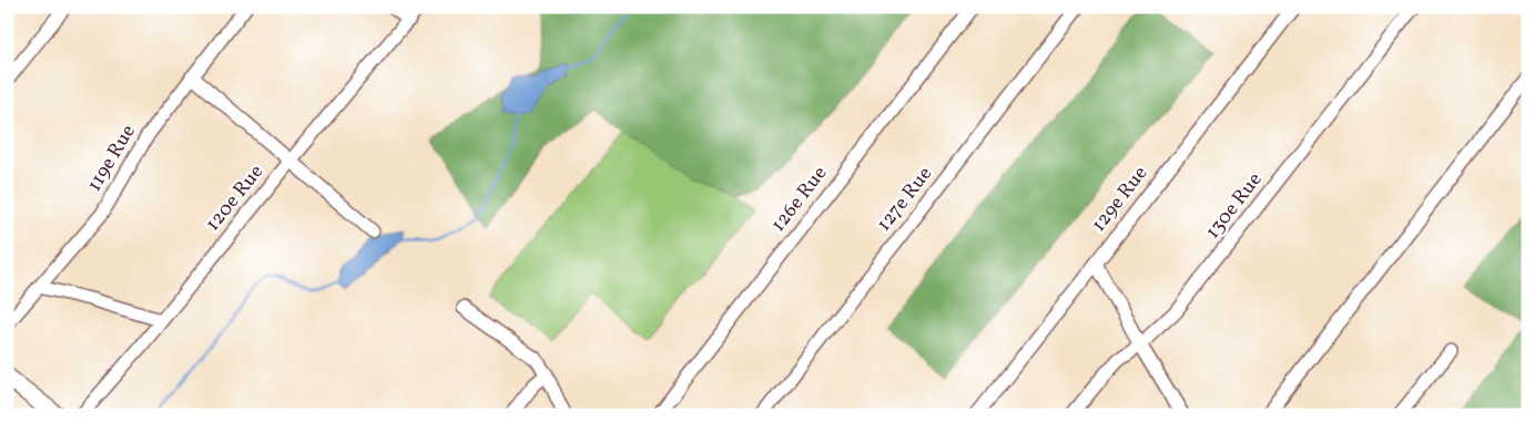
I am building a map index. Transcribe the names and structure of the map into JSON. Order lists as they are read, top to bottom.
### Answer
{
  "streets": {
    "street": [
      "119e Rue",
      "120e Rue",
      "126e Rue",
      "127e Rue",
      "129e Rue",
      "130e Rue"
    ]
  }
}
